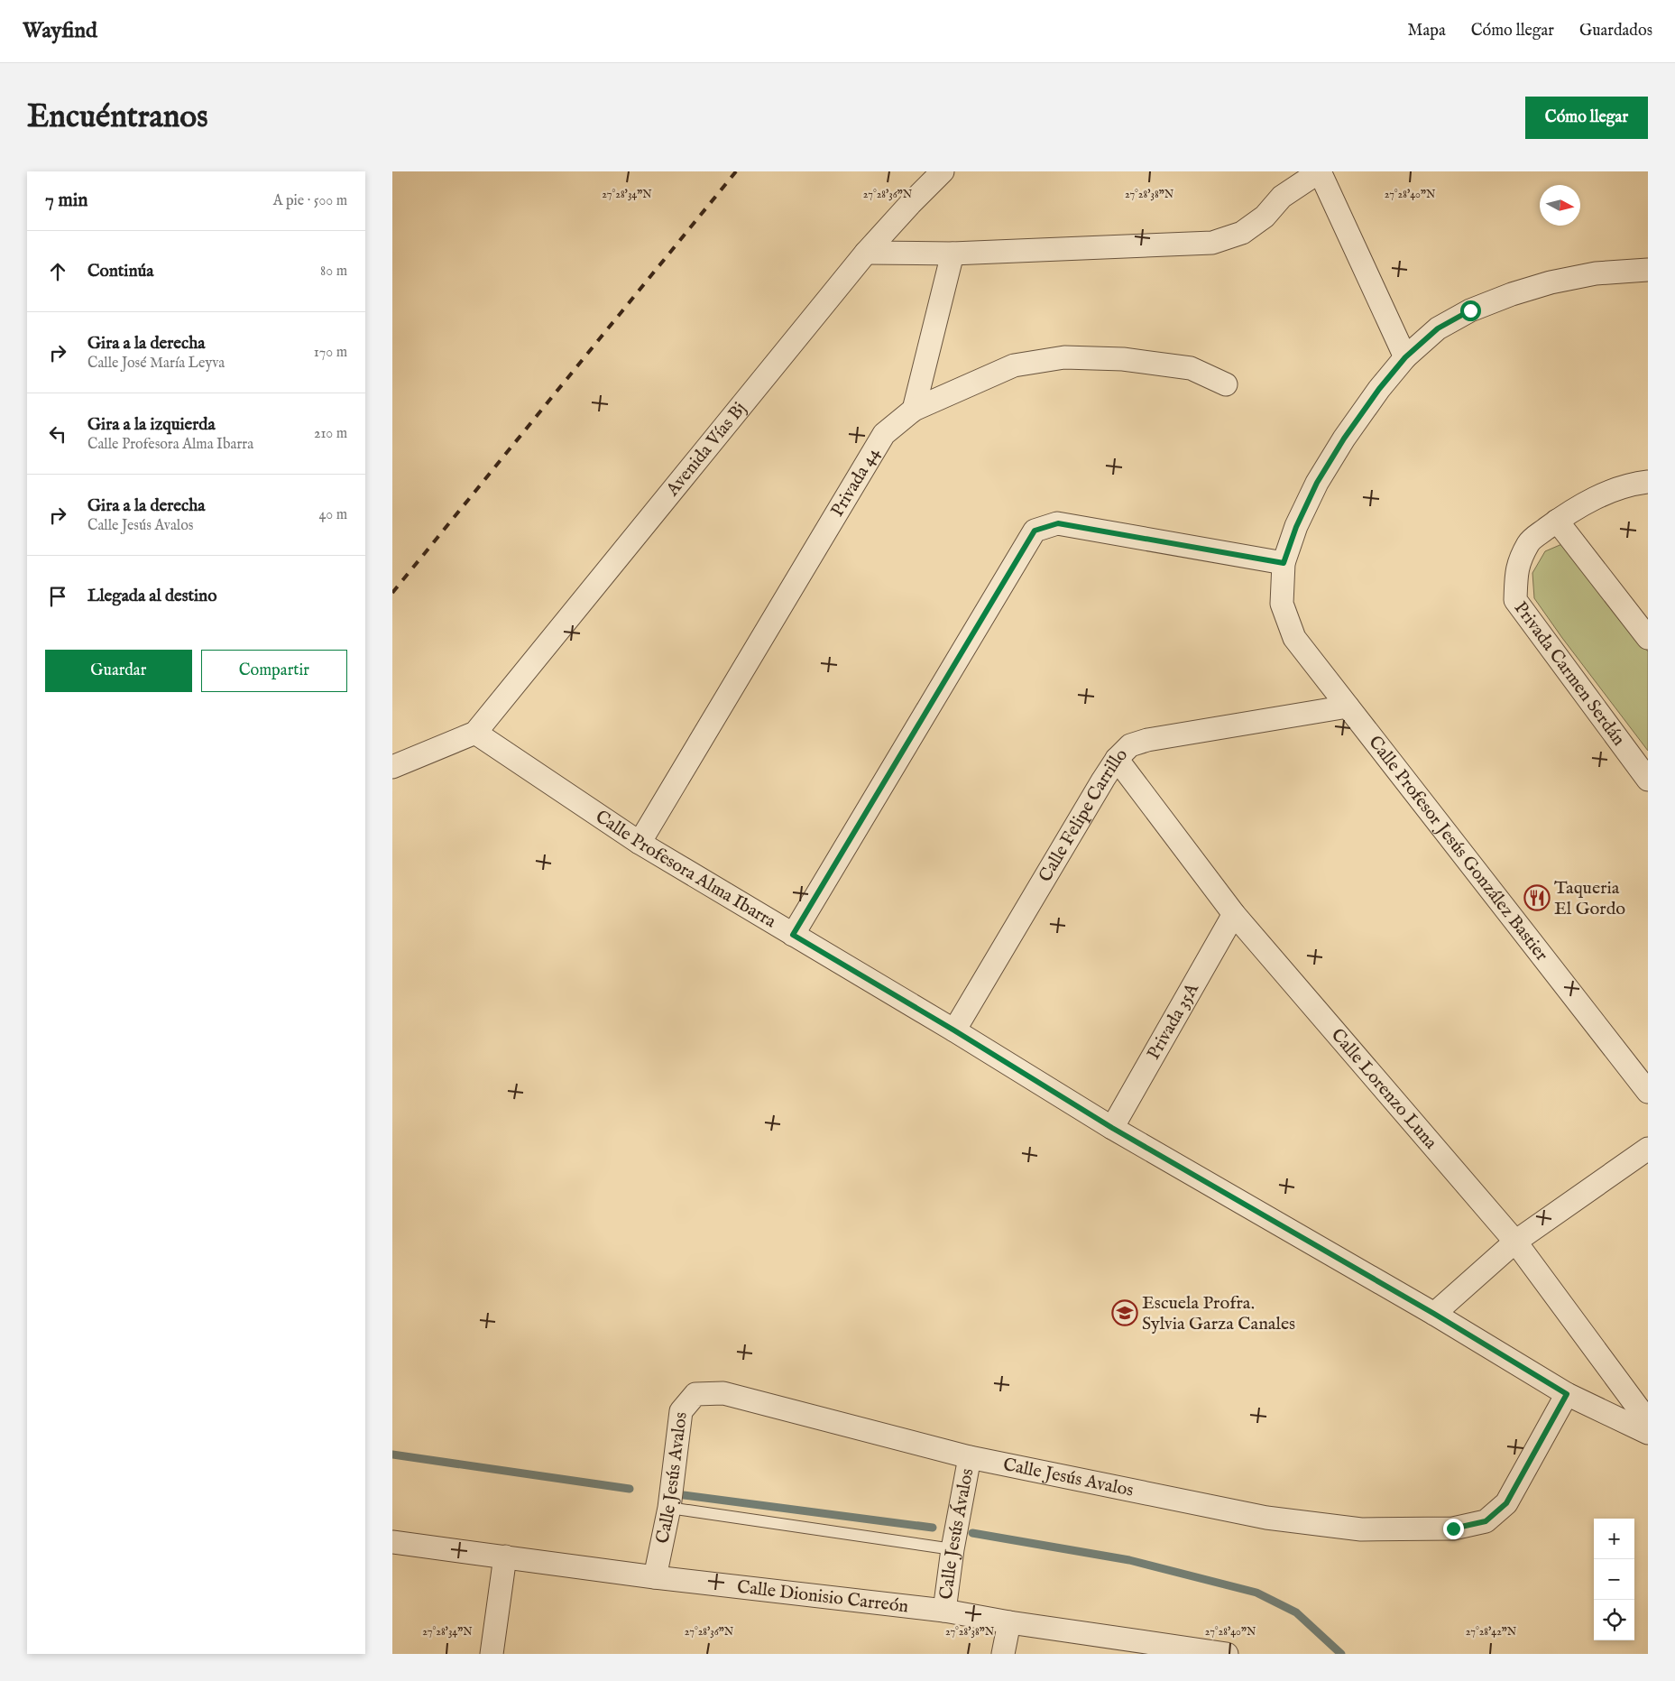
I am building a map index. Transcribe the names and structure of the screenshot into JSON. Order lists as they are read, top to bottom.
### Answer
{
  "streets": {
    "street": [
      "Avenida Vías Bj",
      "Privada 44",
      "Privada Carmen Serdán",
      "Calle Felipe Carrillo",
      "Calle Profesor Jesús González Bastier",
      "Calle Profesora Alma Ibarra",
      "Privada 35A",
      "Calle Lorenzo Luna",
      "Calle Jesús Avalos",
      "Calle Jesús Ávalos",
      "Calle Dionisio Carreón"
    ]
  },
  "crossings": [
    ["Avenida Vías Bj", "Calle Profesora Alma Ibarra"],
    ["Privada 44", "Calle Profesora Alma Ibarra"],
    ["Calle Felipe Carrillo", "Calle Profesor Jesús González Bastier"],
    ["Calle Felipe Carrillo", "Calle Profesora Alma Ibarra"],
    ["Calle Felipe Carrillo", "Calle Lorenzo Luna"],
    ["Calle Profesora Alma Ibarra", "Privada 35A"],
    ["Calle Profesora Alma Ibarra", "Calle Jesús Avalos"],
    ["Privada 35A", "Calle Lorenzo Luna"],
    ["Calle Jesús Avalos", "Calle Jesús Ávalos"],
    ["Calle Jesús Avalos", "Calle Dionisio Carreón"],
    ["Calle Jesús Ávalos", "Calle Dionisio Carreón"]
  ],
  "places": {
    "restaurant": ["Taqueria El Gordo"],
    "school or university": ["Escuela Profra. Sylvia Garza Canales"]
  },
  "north": "right",
  "page": {
    "header": "Wayfind",
    "nav": ["Mapa", "Cómo llegar", "Guardados"],
    "buttons": [
      "Cómo llegar",
      ["Guardar", "Compartir"]
    ],
    "title": "Encuéntranos",
    "heading": ["7 min", "A pie · 500 m"],
    "list": [
      ["Continúa", "80 m"],
      ["Gira a la derecha", "Calle José María Leyva", "170 m"],
      ["Gira a la izquierda", "Calle Profesora Alma Ibarra", "210 m"],
      ["Gira a la derecha", "Calle Jesús Avalos", "40 m"],
      "Llegada al destino"
    ],
    "map_buttons": ["+", "−"]
  },
  "coordinates": [
    "27°28'34\"N",
    "27°28'36\"N",
    "27°28'38\"N",
    "27°28'40\"N",
    "27°28'42\"N"
  ]
}
